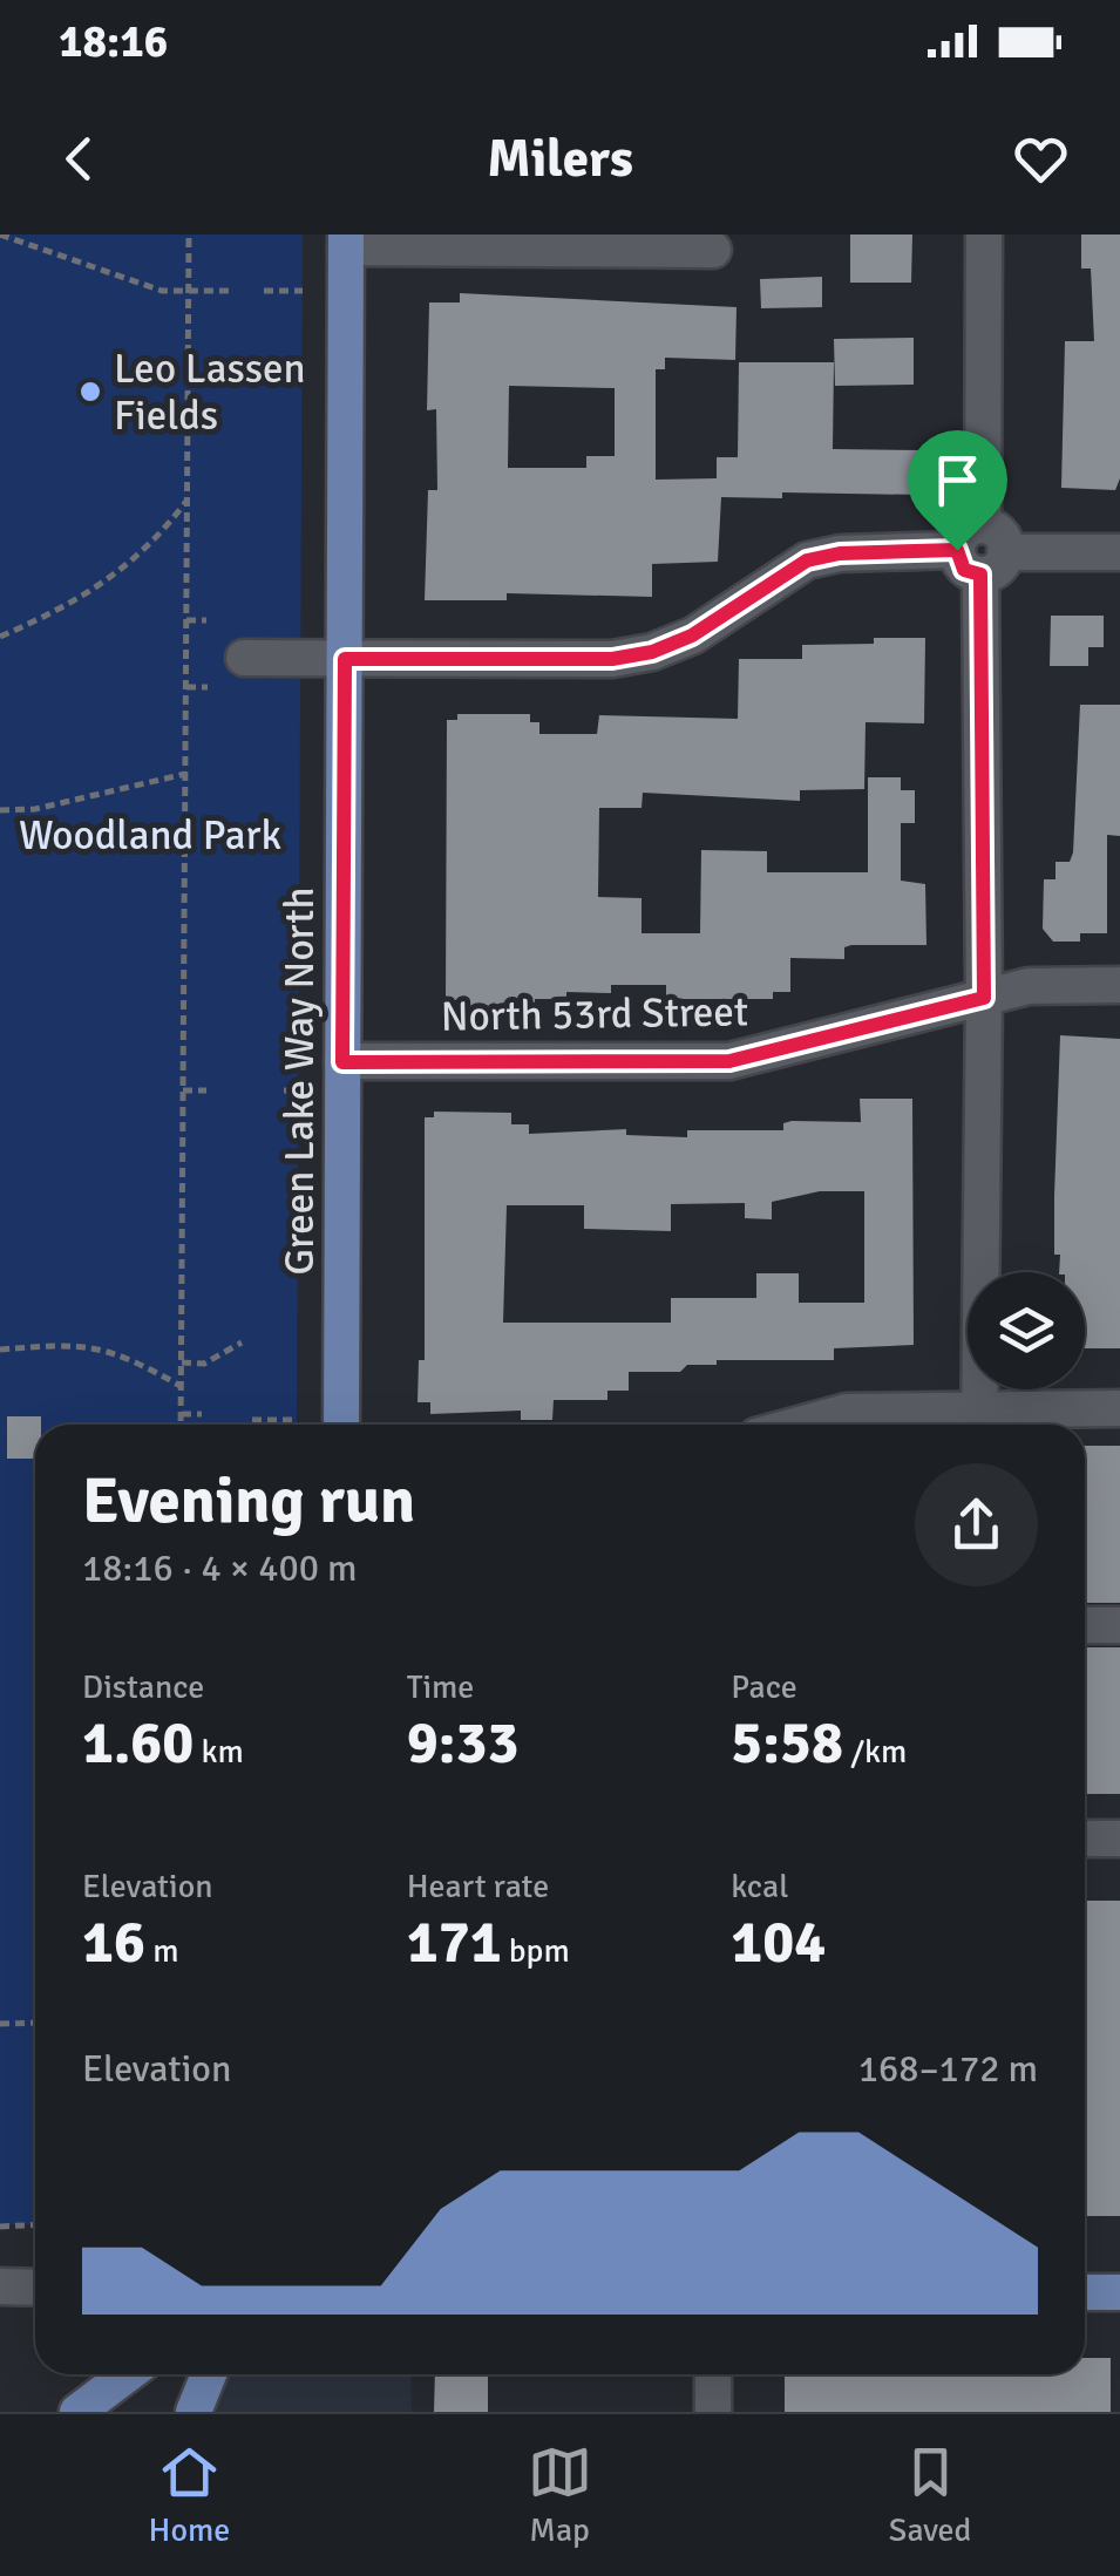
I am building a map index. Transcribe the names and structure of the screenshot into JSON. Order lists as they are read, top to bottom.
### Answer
{
  "streets": {
    "main road": ["Green Lake Way North"],
    "street": ["North 53rd Street"]
  },
  "crossings": [
    ["North 53rd Street", "Green Lake Way North"]
  ],
  "parks": ["Woodland Park"],
  "places": ["Leo Lassen Fields"],
  "page": {
    "status": "18:16",
    "header": "Milers",
    "heading": ["Evening run", "18:16 · 4 × 400 m"],
    "stats": [
      ["Distance", "1.60 km"],
      ["Time", "9:33"],
      ["Pace", "5:58 /km"],
      ["Elevation", "16 m"],
      ["Heart rate", "171 bpm"],
      ["kcal", "104"]
    ],
    "chart": ["Elevation", "168–172 m"],
    "tabs": ["Home", "Map", "Saved"]
  }
}
